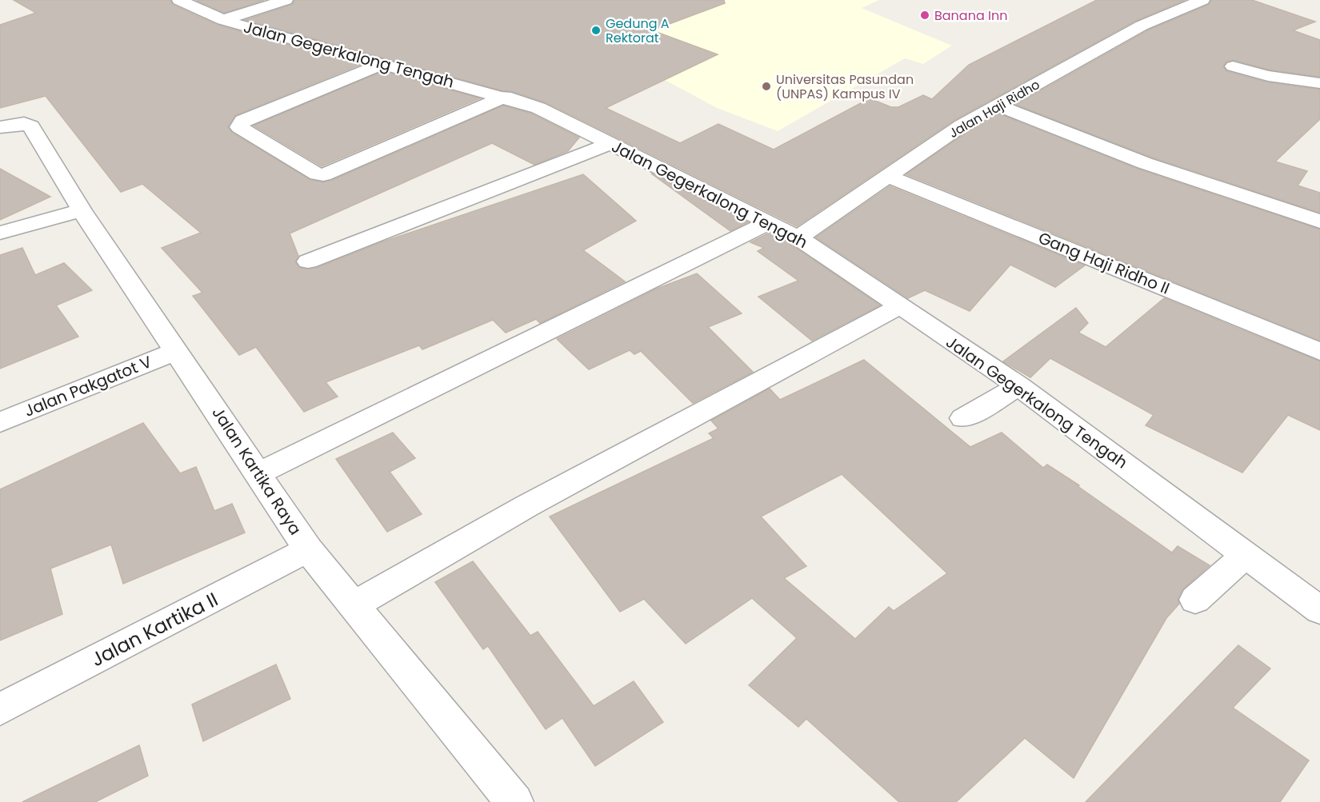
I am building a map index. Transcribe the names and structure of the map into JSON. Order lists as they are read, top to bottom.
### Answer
{
  "streets": {
    "street": [
      "Jalan Gegerkalong Tengah",
      "Jalan Haji Ridho",
      "Gang Haji Ridho II",
      "Jalan Pakgatot V",
      "Jalan Kartika Raya",
      "Jalan Kartika II"
    ]
  },
  "crossings": [
    ["Jalan Gegerkalong Tengah", "Jalan Haji Ridho"],
    ["Jalan Haji Ridho", "Gang Haji Ridho II"],
    ["Jalan Pakgatot V", "Jalan Kartika Raya"],
    ["Jalan Kartika Raya", "Jalan Kartika II"]
  ],
  "places": ["Banana Inn", "Gedung A Rektorat", "Universitas Pasundan (UNPAS) Kampus IV"]
}
